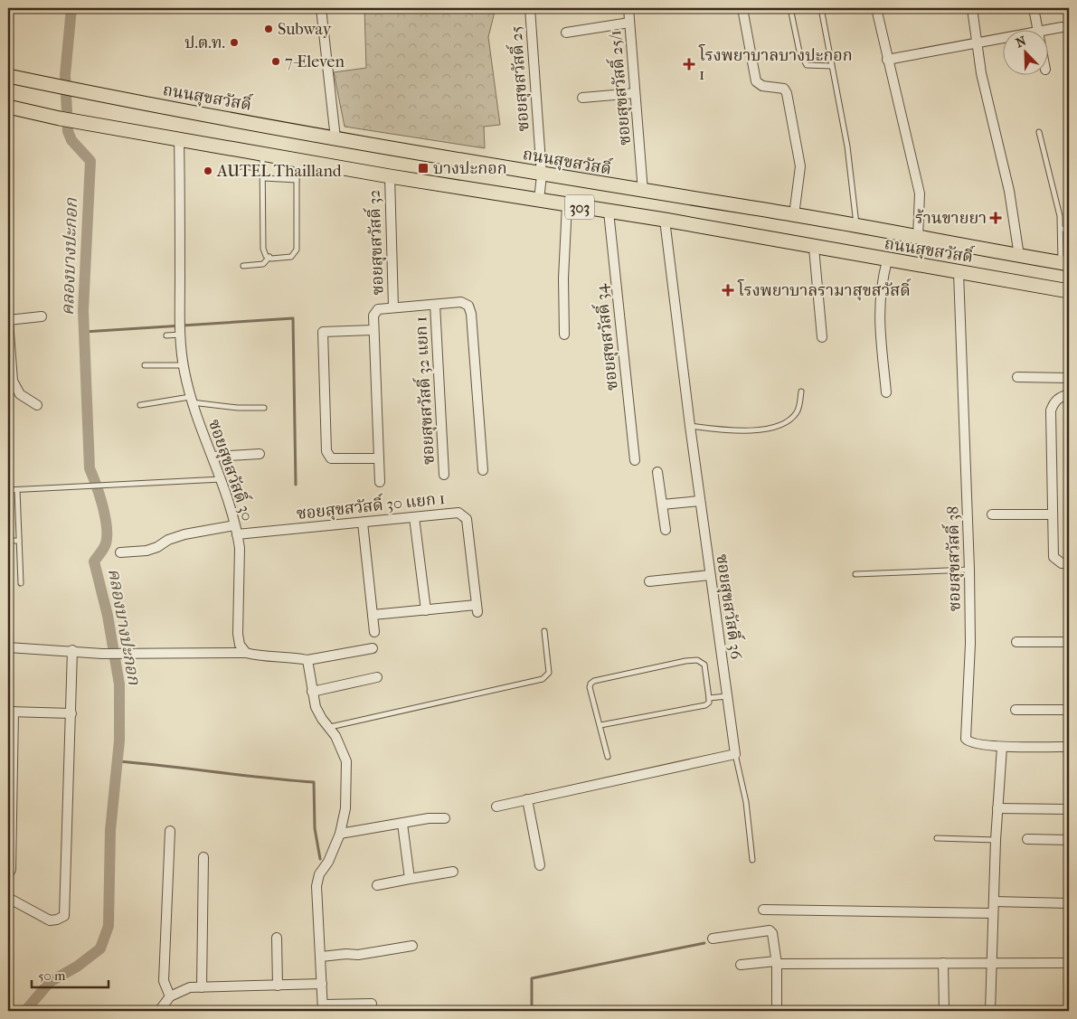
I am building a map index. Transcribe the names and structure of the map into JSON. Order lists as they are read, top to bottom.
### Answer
{
  "streets": {
    "main road": ["ถนนสุขสวัสดิ์", "303"],
    "street": [
      "ซอยสุขสวัสดิ์ 25",
      "ซอยสุขสวัสดิ์ 25/1",
      "ซอยสุขสวัสดิ์ 32",
      "ซอยสุขสวัสดิ์ 34",
      "ซอยสุขสวัสดิ์ 32 แยก 1",
      "ซอยสุขสวัสดิ์ 30",
      "ซอยสุขสวัสดิ์ 30 แยก 1",
      "ซอยสุขสวัสดิ์ 38",
      "ซอยสุขสวัสดิ์ 36"
    ]
  },
  "crossings": [
    ["ซอยสุขสวัสดิ์ 25", "ถนนสุขสวัสดิ์"],
    ["ซอยสุขสวัสดิ์ 25/1", "ถนนสุขสวัสดิ์"],
    ["ถนนสุขสวัสดิ์", "ซอยสุขสวัสดิ์ 32"],
    ["ถนนสุขสวัสดิ์", "ซอยสุขสวัสดิ์ 34"],
    ["ถนนสุขสวัสดิ์", "ซอยสุขสวัสดิ์ 30"],
    ["ถนนสุขสวัสดิ์", "ซอยสุขสวัสดิ์ 38"],
    ["ถนนสุขสวัสดิ์", "ซอยสุขสวัสดิ์ 36"],
    ["ซอยสุขสวัสดิ์ 30", "ซอยสุขสวัสดิ์ 30 แยก 1"]
  ],
  "water": ["คลองบางปะกอก"],
  "places": {
    "other": [
      "Subway",
      "ป.ต.ท.",
      "7-Eleven",
      "AUTEL Thailland"
    ],
    "health": ["โรงพยาบาลบางปะกอก 1", "ร้านขายยา", "โรงพยาบาลรามาสุขสวัสดิ์"],
    "transit": ["บางปะกอก"]
  },
  "scale_bar": "50 m",
  "north": "top left"
}
